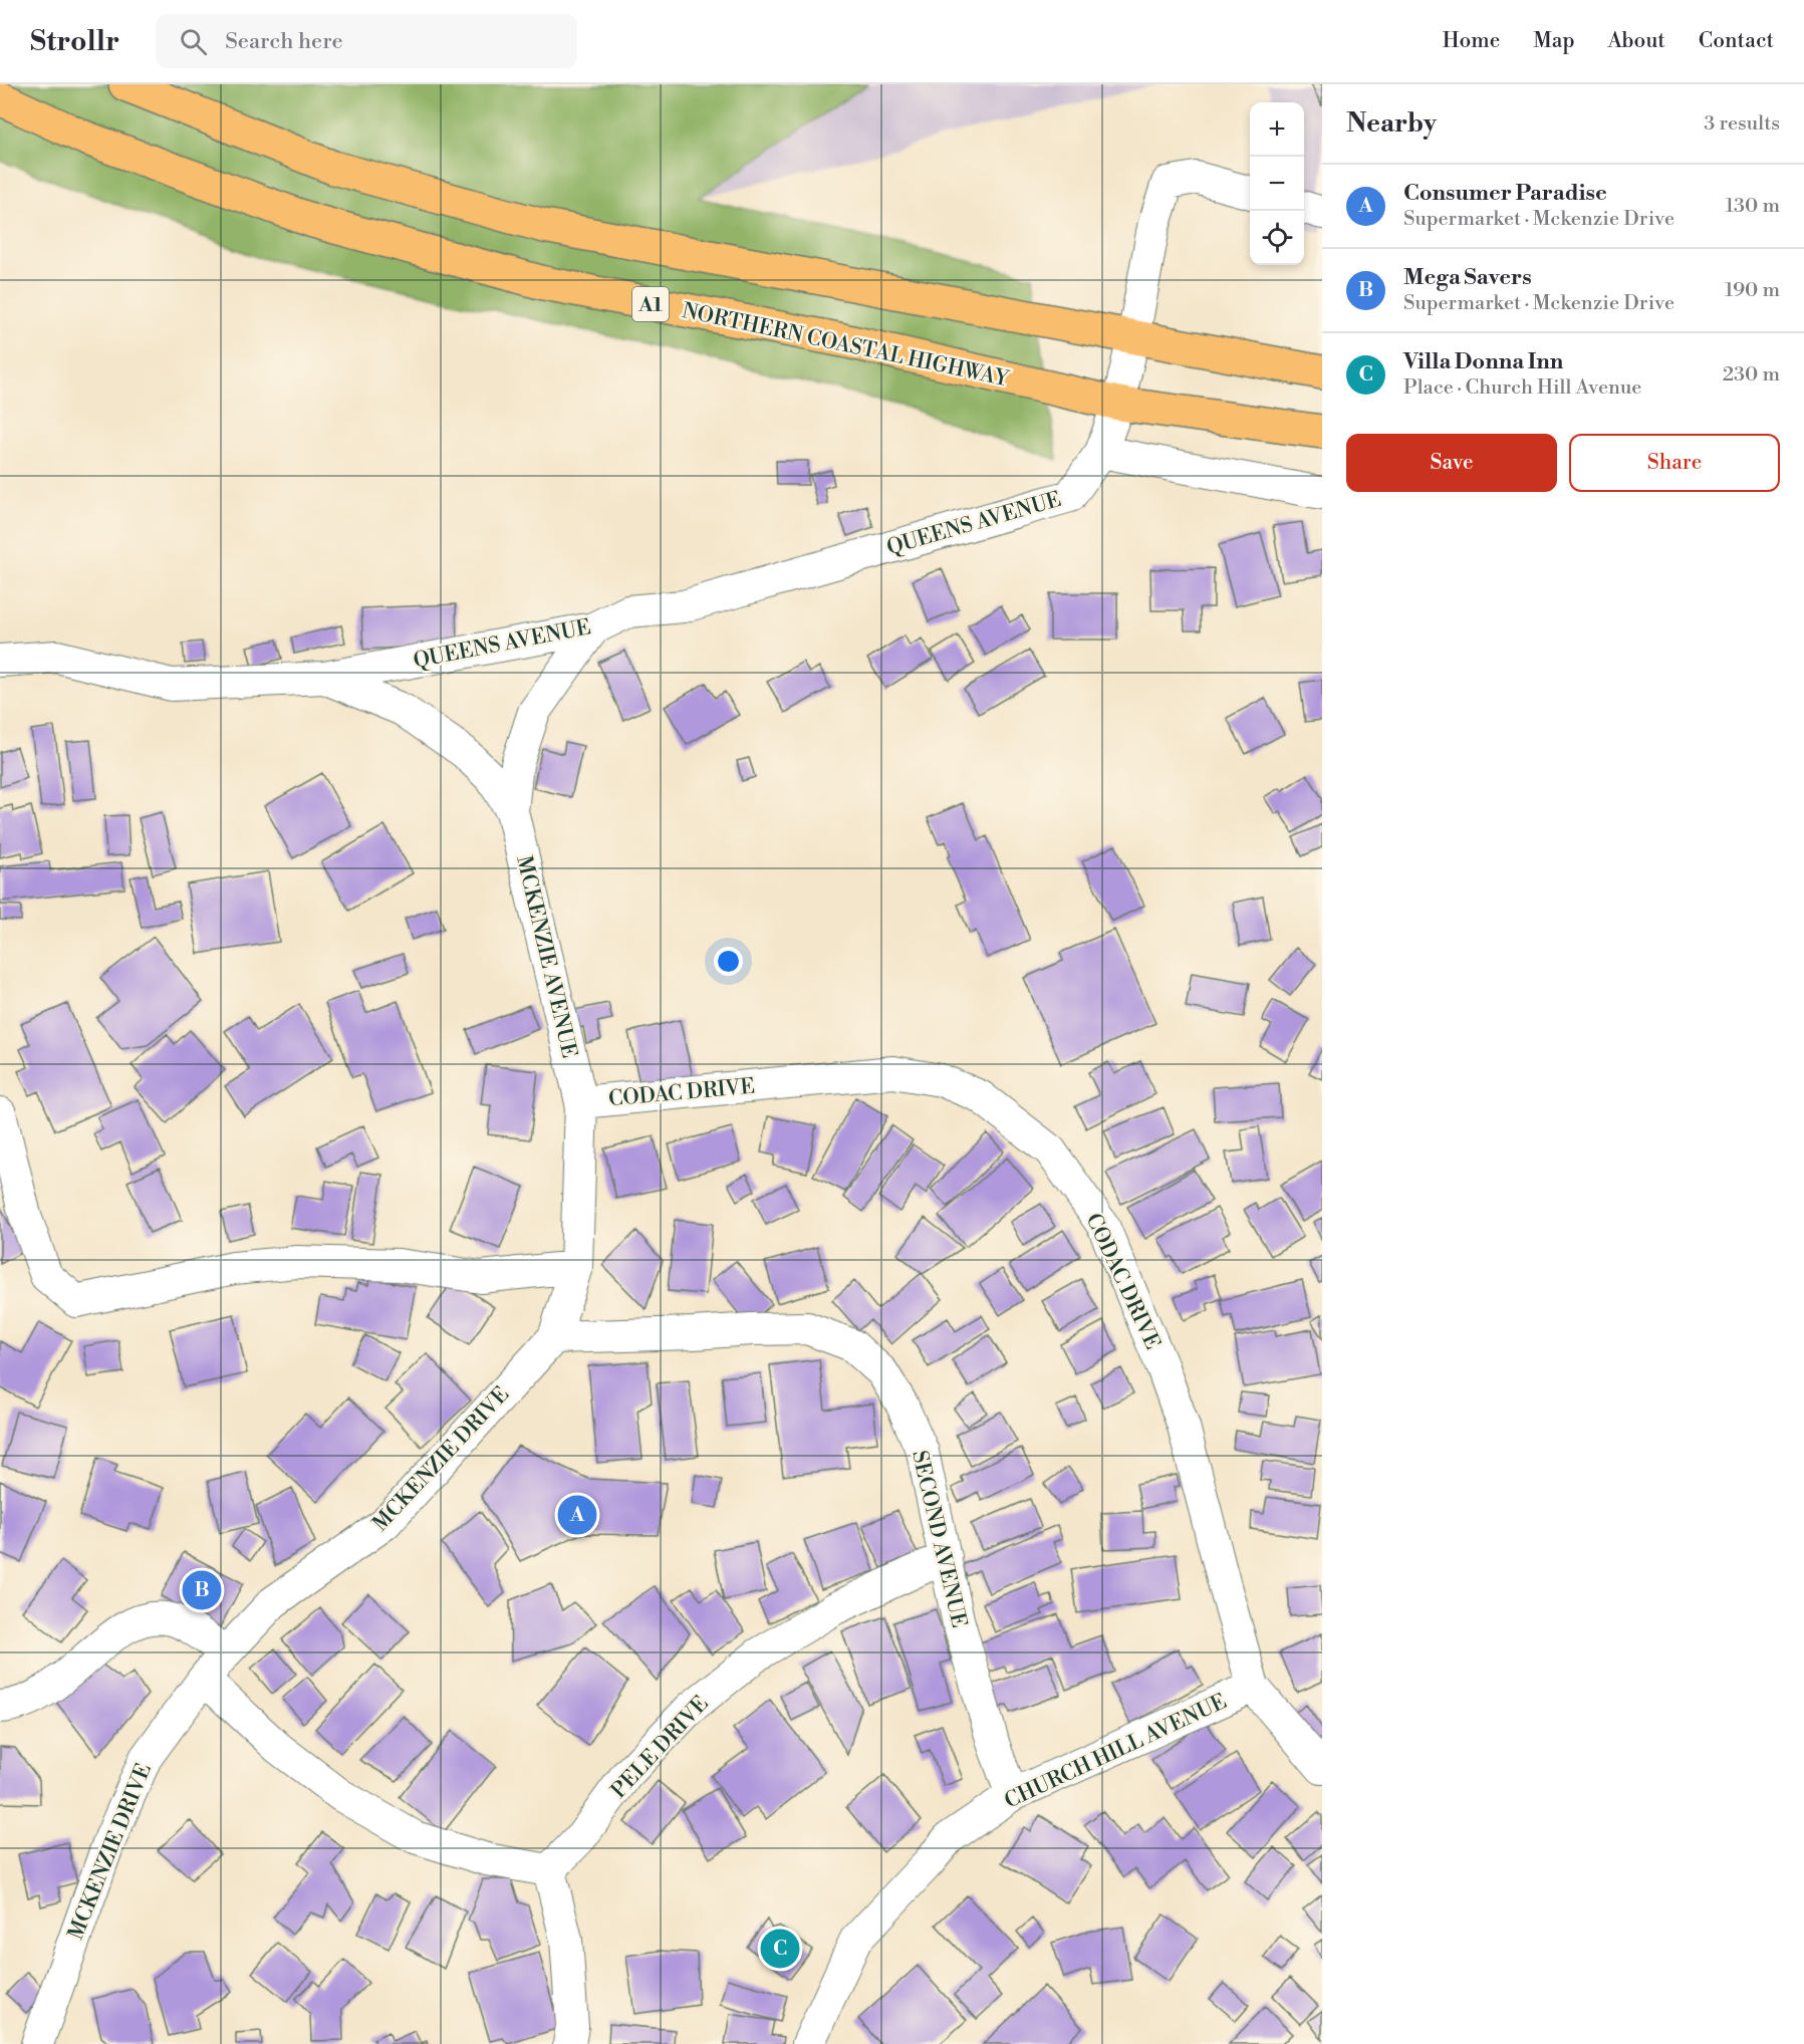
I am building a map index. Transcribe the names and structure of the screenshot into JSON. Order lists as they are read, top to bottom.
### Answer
{
  "streets": {
    "highway": ["A1", "NORTHERN COASTAL HIGHWAY"],
    "street": [
      "QUEENS AVENUE",
      "MCKENZIE AVENUE",
      "CODAC DRIVE",
      "MCKENZIE DRIVE",
      "SECOND AVENUE",
      "PELE DRIVE",
      "CHURCH HILL AVENUE"
    ]
  },
  "crossings": [
    ["NORTHERN COASTAL HIGHWAY", "QUEENS AVENUE"],
    ["QUEENS AVENUE", "MCKENZIE AVENUE"],
    ["MCKENZIE AVENUE", "CODAC DRIVE"],
    ["MCKENZIE AVENUE", "MCKENZIE DRIVE"],
    ["CODAC DRIVE", "MCKENZIE DRIVE"],
    ["CODAC DRIVE", "CHURCH HILL AVENUE"],
    ["MCKENZIE DRIVE", "SECOND AVENUE"],
    ["SECOND AVENUE", "PELE DRIVE"],
    ["SECOND AVENUE", "CHURCH HILL AVENUE"]
  ],
  "page": {
    "header": "Strollr",
    "search": "Search here",
    "nav": [
      "Home",
      "Map",
      "About",
      "Contact"
    ],
    "heading": ["Nearby", "3 results"],
    "map_buttons": ["+", "−"],
    "list": [
      {
        "mark": "A",
        "name": "Consumer Paradise",
        "note": "Supermarket · Mckenzie Drive",
        "value": "130 m"
      },
      {
        "mark": "B",
        "name": "Mega Savers",
        "note": "Supermarket · Mckenzie Drive",
        "value": "190 m"
      },
      {
        "mark": "C",
        "name": "Villa Donna Inn",
        "note": "Place · Church Hill Avenue",
        "value": "230 m"
      }
    ],
    "buttons": ["Save", "Share"],
    "pins": ["A", "B", "C"]
  }
}
